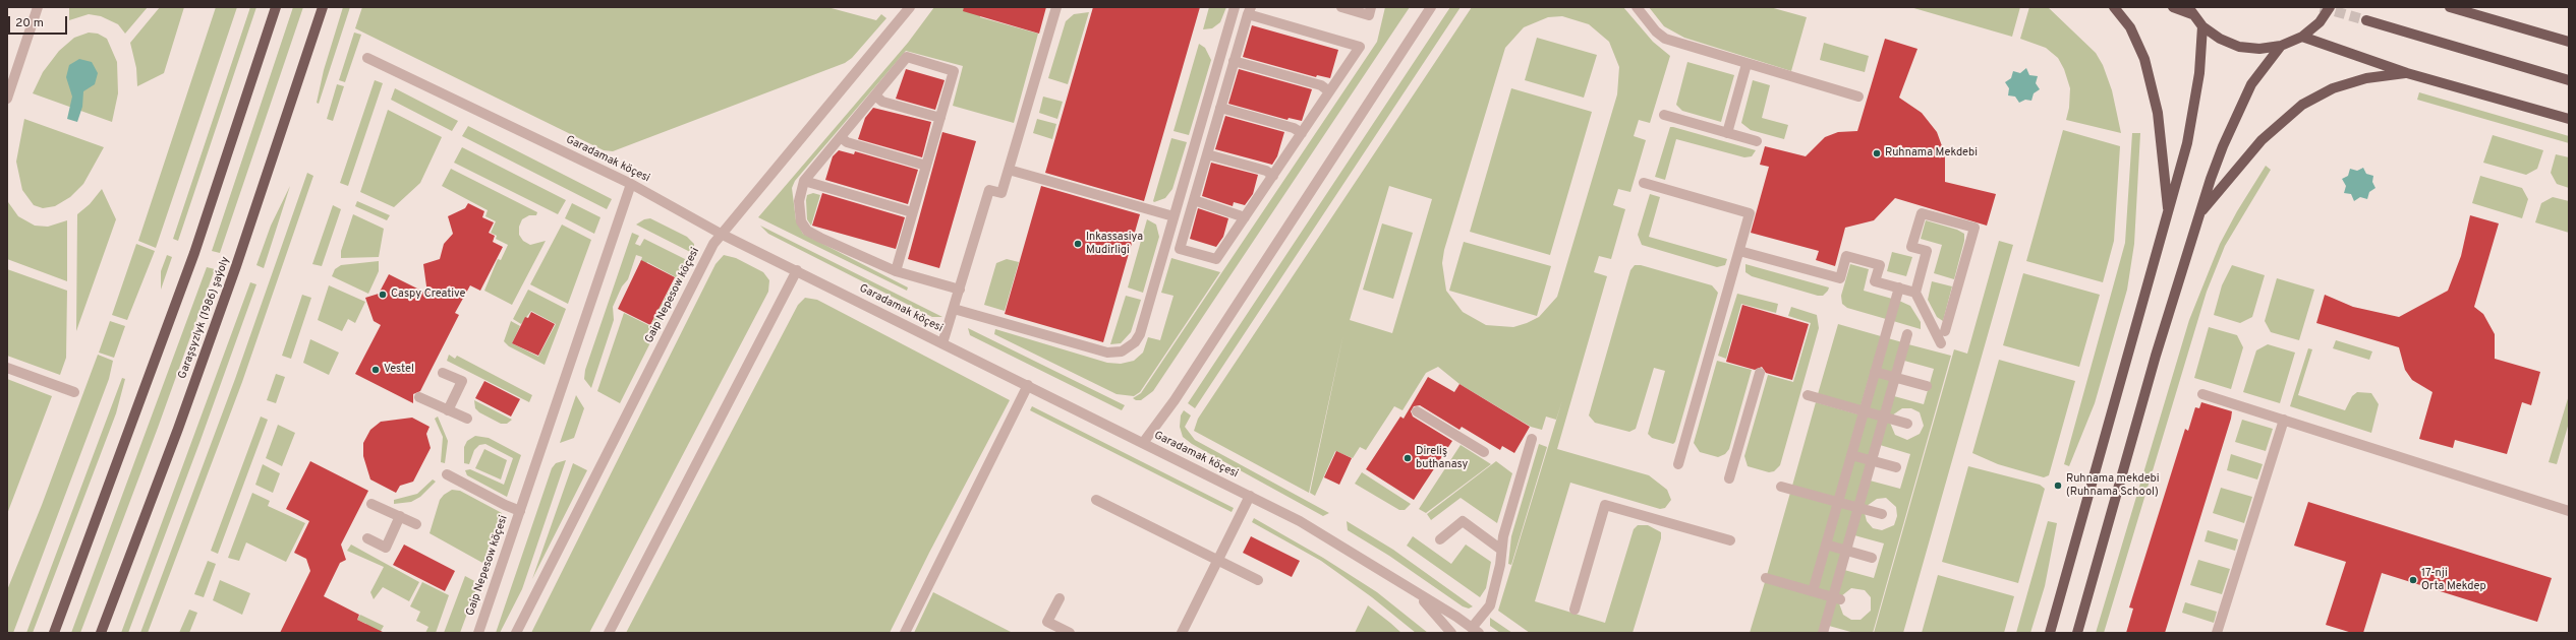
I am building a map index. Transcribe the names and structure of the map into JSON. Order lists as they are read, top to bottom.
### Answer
{
  "streets": {
    "main road": ["Garaşsyzlyk (1986) şaýoly"],
    "street": ["Garadamak köçesi", "Gaip Nepesow köçesi"]
  },
  "crossings": [
    ["Garadamak köçesi", "Gaip Nepesow köçesi"]
  ],
  "places": [
    "Ruhnama Mekdebi",
    "Inkassasiya Mudirligi",
    "Caspy Creative",
    "Vestel",
    "Direliş buthanasy",
    "Ruhnama mekdebi (Ruhnama School)",
    "17-nji Orta Mekdep"
  ],
  "scale_bar": "20 m"
}
